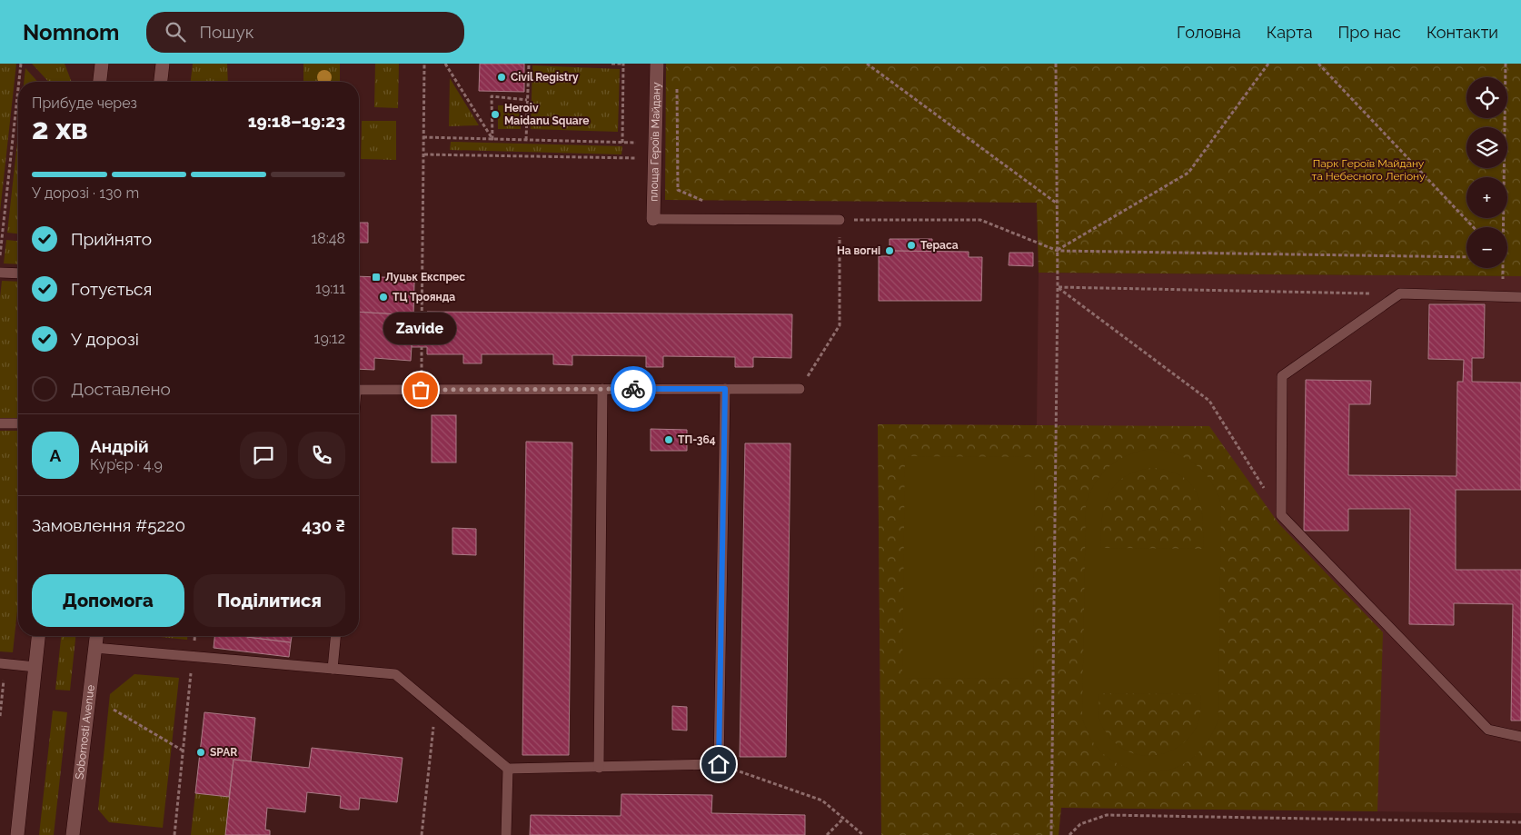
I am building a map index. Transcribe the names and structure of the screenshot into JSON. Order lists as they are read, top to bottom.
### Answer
{
  "streets": {
    "main road": ["площа Героїв Майдану", "Sobornosti Avenue"]
  },
  "parks": ["Парк Героїв Майдану та Небесного Легіону"],
  "places": {
    "other": [
      "Civil Registry",
      "Heroiv Maidanu Square",
      "Тераса",
      "На вогні",
      "ТЦ Троянда",
      "Zavide",
      "ТП-364",
      "SPAR"
    ],
    "transit": ["Луцьк Експрес"]
  },
  "page": {
    "header": "Nomnom",
    "search": "Пошук",
    "nav": [
      "Головна",
      "Карта",
      "Про нас",
      "Контакти"
    ],
    "map_buttons": ["+", "−"],
    "heading": ["2 хв", "Прибуде через", "19:18–19:23"],
    "panel": [
      "Андрій",
      "Кур’єр · 4.9",
      "Замовлення #5220",
      "430 ₴"
    ],
    "bar": "У дорозі · 130 m",
    "list": [
      ["Прийнято", "18:48"],
      ["Готується", "19:11"],
      ["У дорозі", "19:12"],
      "Доставлено"
    ],
    "bubble": "Zavide",
    "round": "А",
    "buttons": ["Допомога", "Поділитися"]
  }
}
